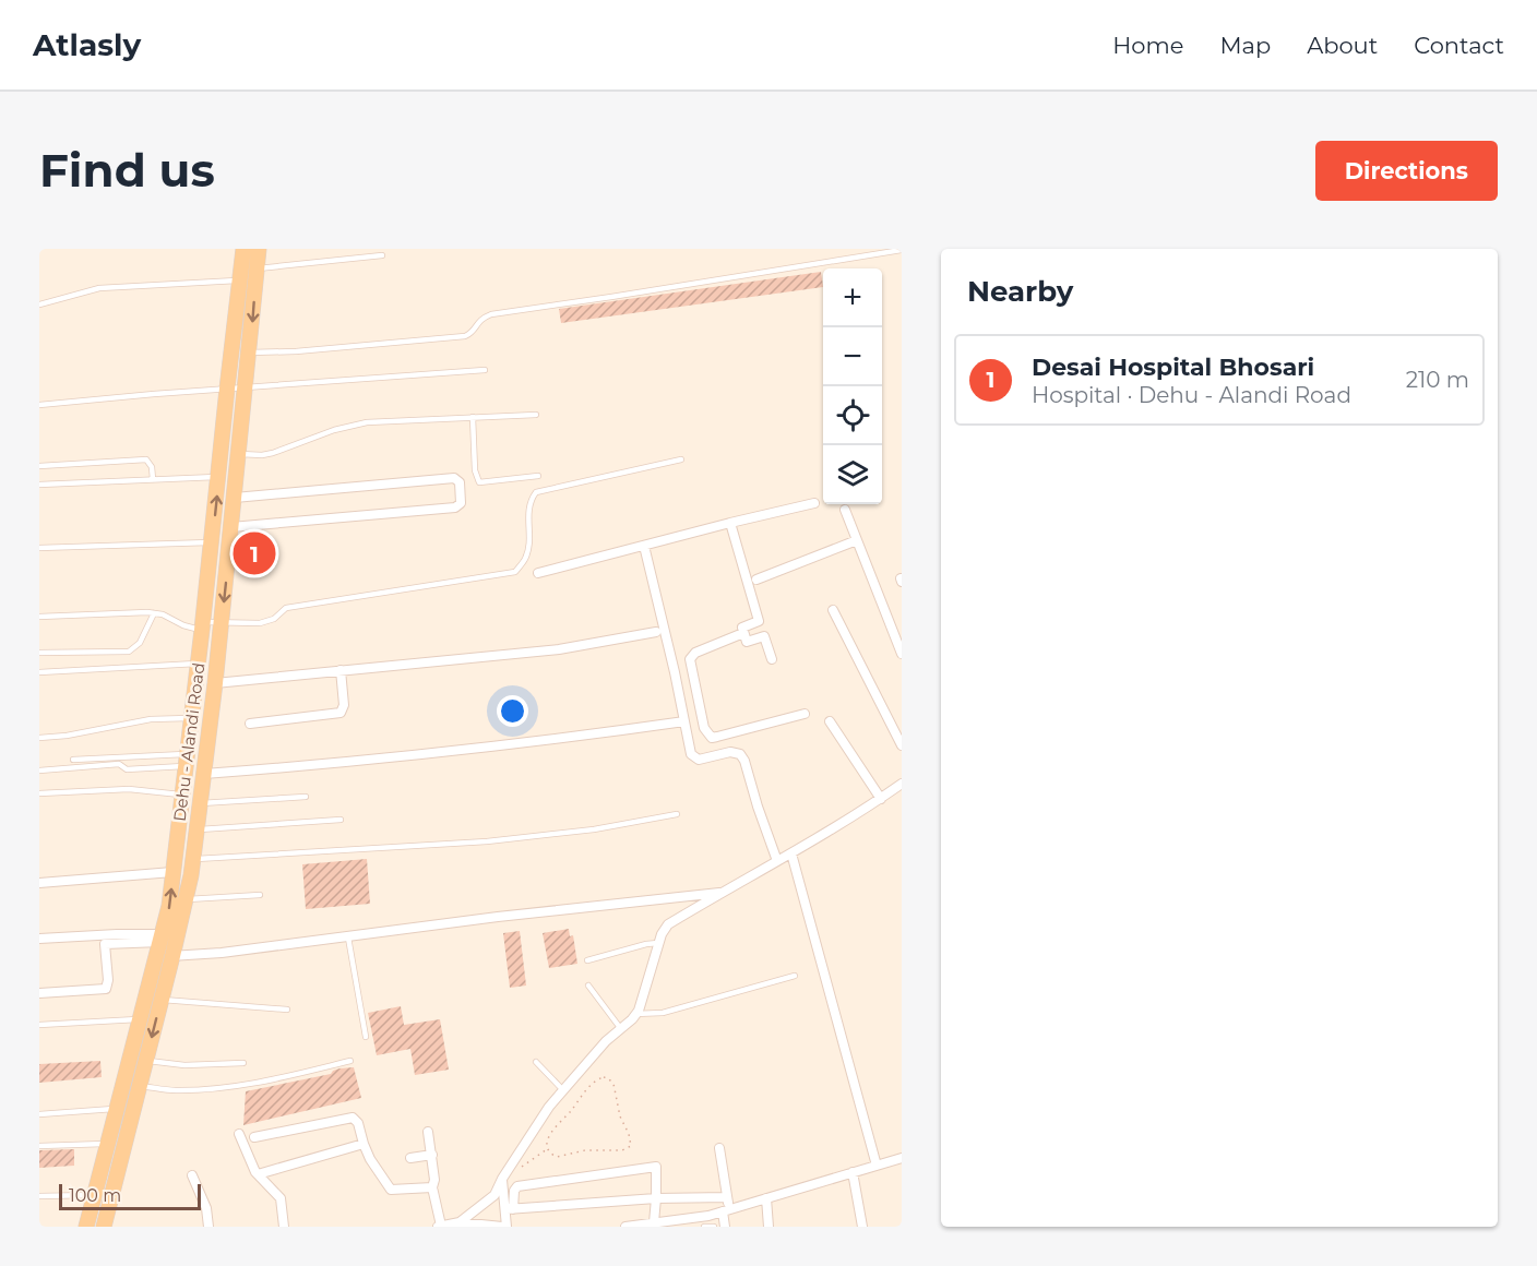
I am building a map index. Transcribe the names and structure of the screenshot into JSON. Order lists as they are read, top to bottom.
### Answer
{
  "streets": {
    "main road": ["Dehu - Alandi Road"]
  },
  "scale_bar": "100 m",
  "page": {
    "header": "Atlasly",
    "nav": [
      "Home",
      "Map",
      "About",
      "Contact"
    ],
    "buttons": "Directions",
    "title": "Find us",
    "heading": "Nearby",
    "map_buttons": ["+", "−"],
    "list": [
      {
        "mark": "1",
        "name": "Desai Hospital Bhosari",
        "note": "Hospital · Dehu - Alandi Road",
        "value": "210 m"
      }
    ],
    "pins": "1",
    "scale": "100 m"
  }
}
